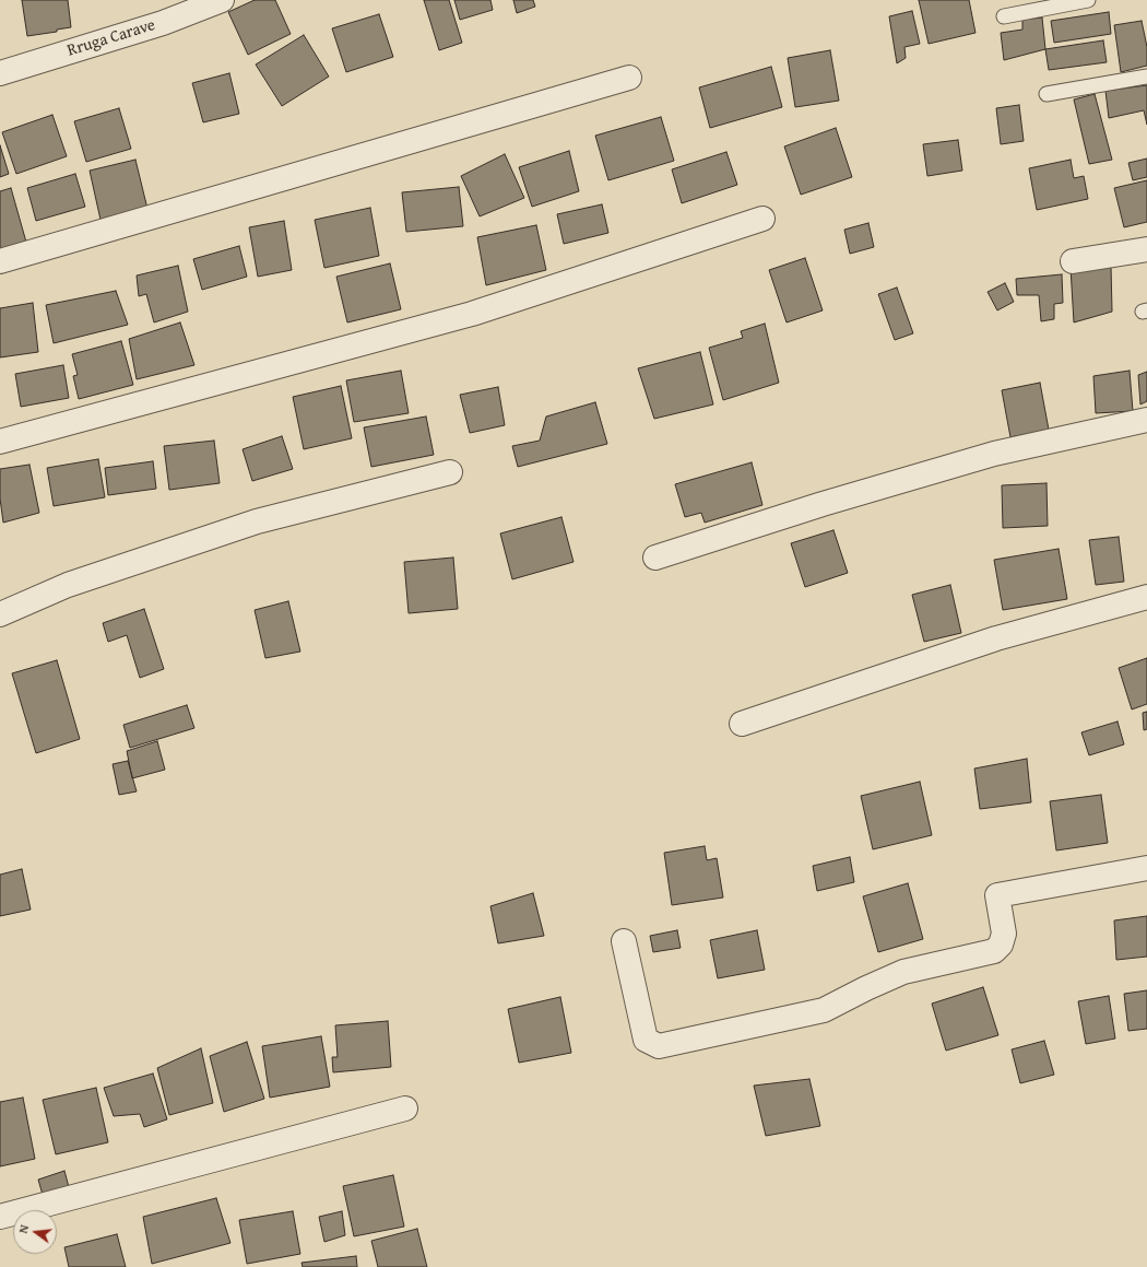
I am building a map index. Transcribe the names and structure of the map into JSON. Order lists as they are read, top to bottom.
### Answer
{
  "streets": {
    "street": ["Rruga Carave"]
  },
  "north": "left"
}
